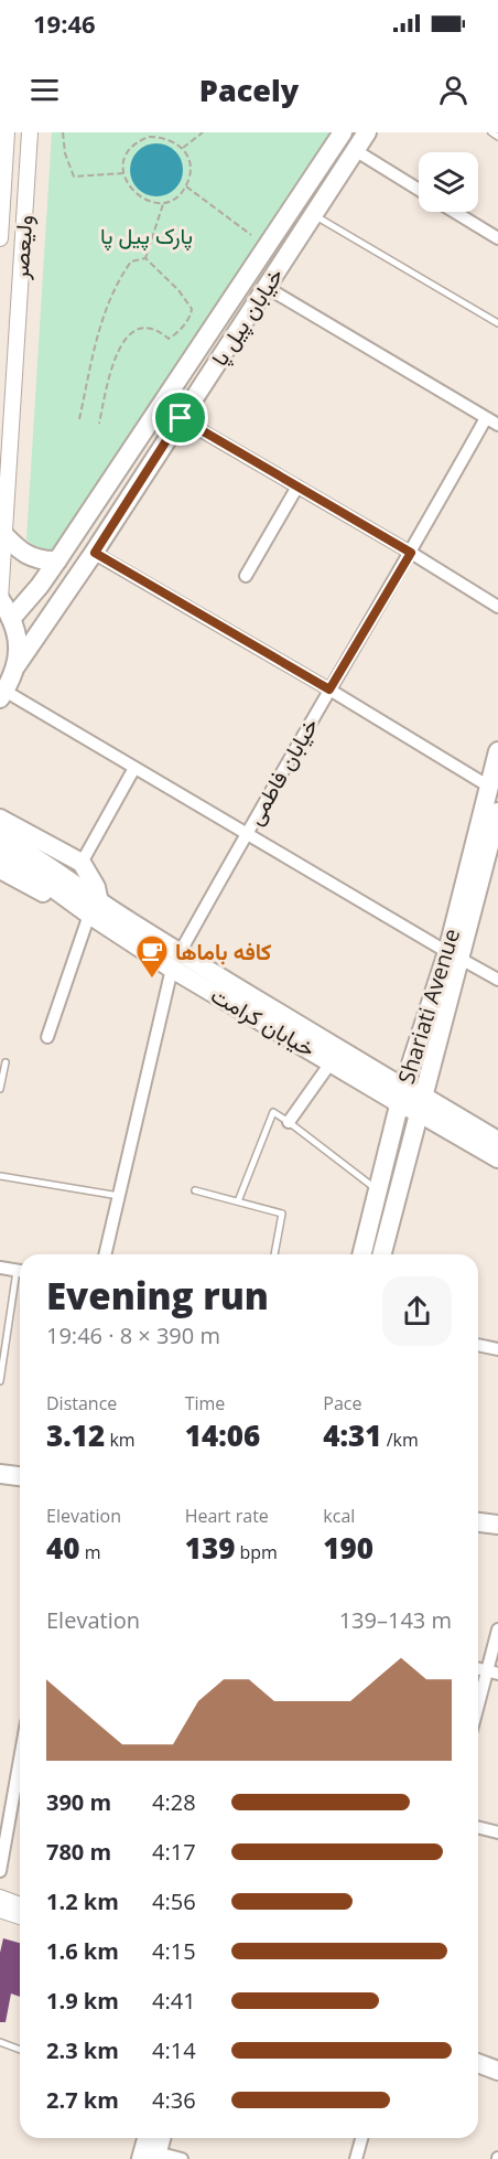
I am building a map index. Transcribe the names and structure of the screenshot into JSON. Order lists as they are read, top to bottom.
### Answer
{
  "streets": {
    "main road": ["خیابان پیل پا", "Shariati Avenue", "خیابان کرامت"],
    "street": ["ولیعصر", "خیابان فاطمی"]
  },
  "crossings": [
    ["خیابان فاطمی", "خیابان کرامت"],
    ["Shariati Avenue", "خیابان کرامت"]
  ],
  "parks": ["پارک پیل پا"],
  "places": {
    "cafe": ["کافه باماها"]
  },
  "page": {
    "status": "19:46",
    "header": "Pacely",
    "heading": ["Evening run", "19:46 · 8 × 390 m"],
    "stats": [
      ["Distance", "3.12 km"],
      ["Time", "14:06"],
      ["Pace", "4:31 /km"],
      ["Elevation", "40 m"],
      ["Heart rate", "139 bpm"],
      ["kcal", "190"]
    ],
    "chart": ["Elevation", "139–143 m"],
    "list": [
      {
        "name": "390 m",
        "note": "4:28"
      },
      {
        "name": "780 m",
        "note": "4:17"
      },
      {
        "name": "1.2 km",
        "note": "4:56"
      },
      {
        "name": "1.6 km",
        "note": "4:15"
      },
      {
        "name": "1.9 km",
        "note": "4:41"
      },
      {
        "name": "2.3 km",
        "note": "4:14"
      },
      {
        "name": "2.7 km",
        "note": "4:36"
      }
    ]
  }
}
